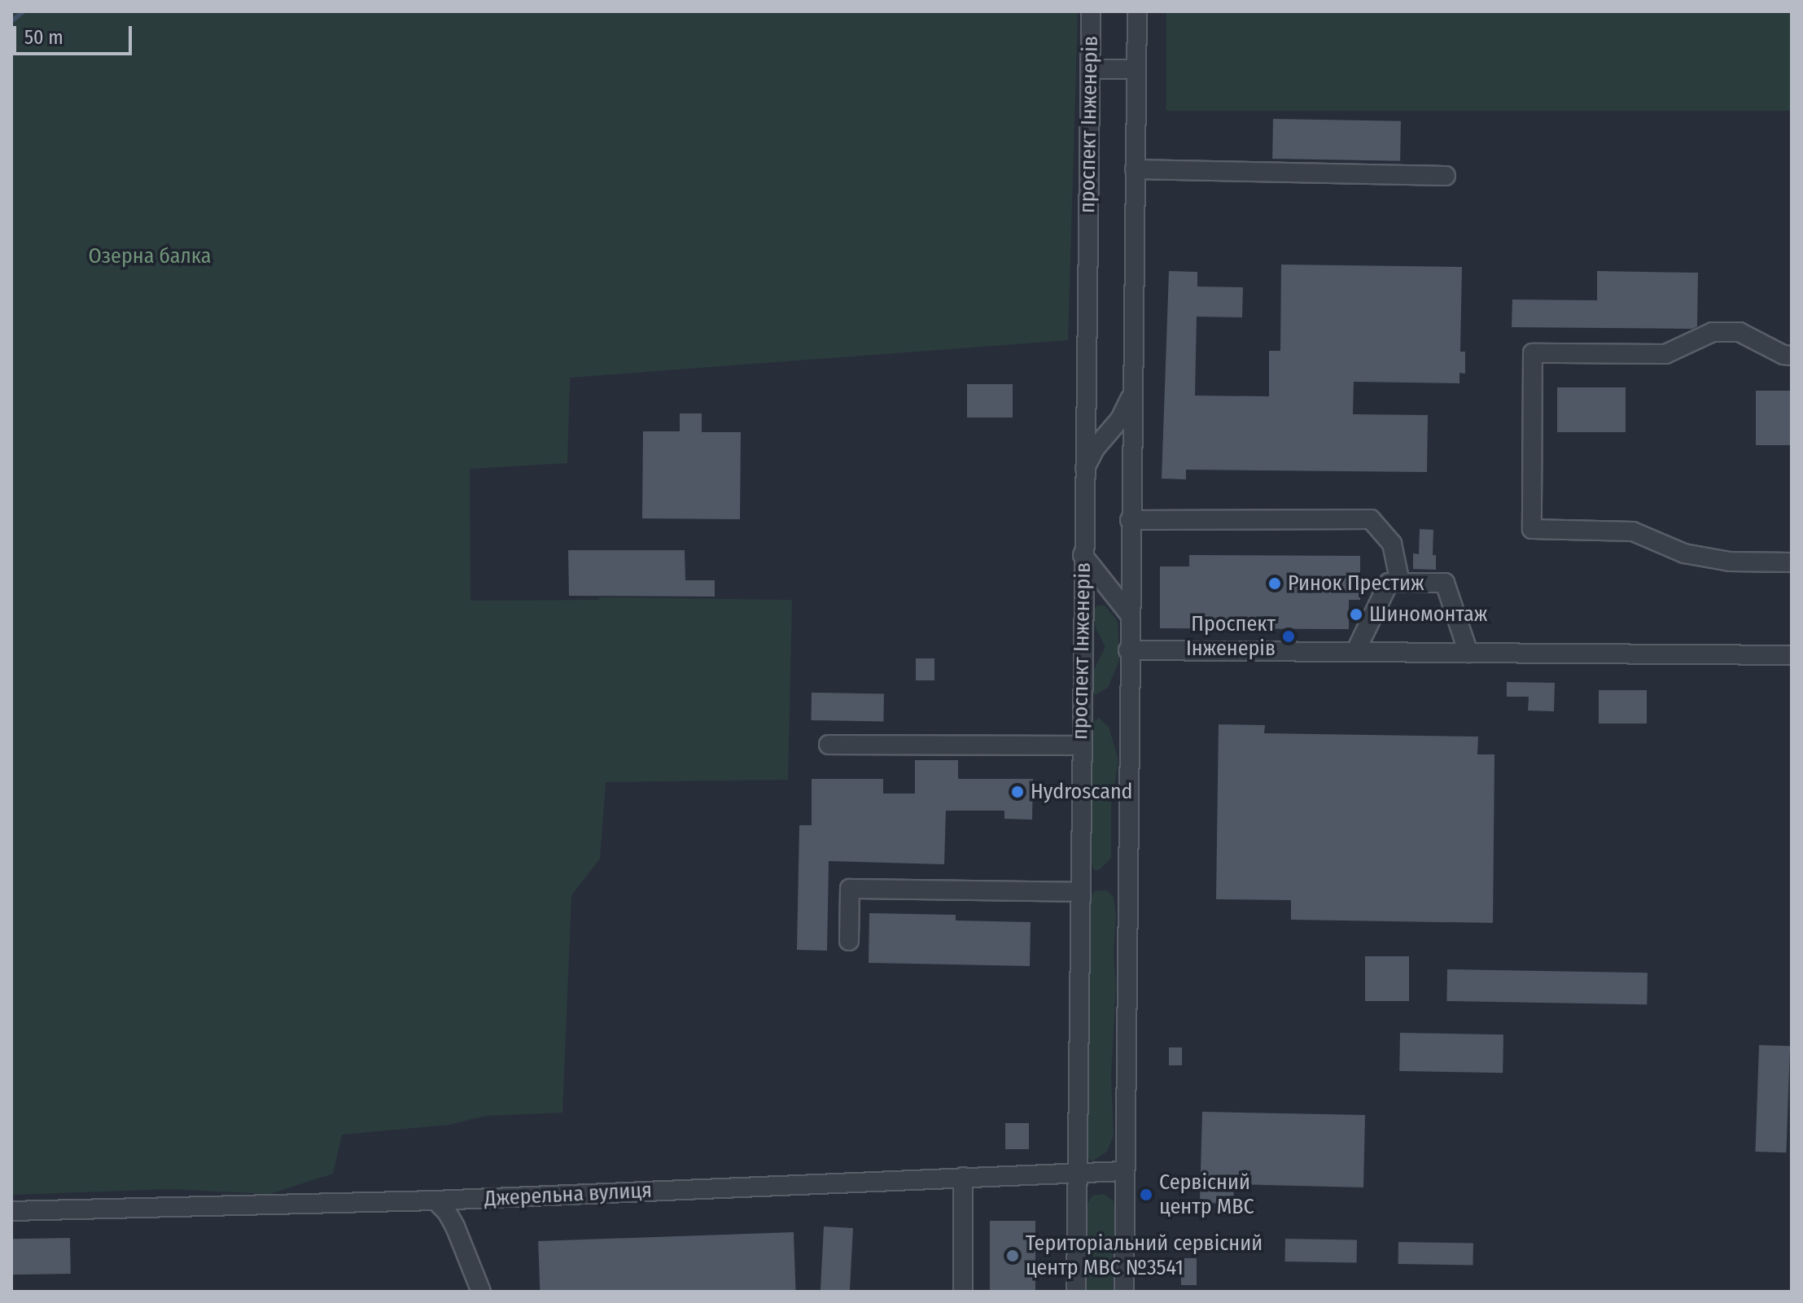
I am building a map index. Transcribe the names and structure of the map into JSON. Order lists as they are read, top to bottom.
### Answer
{
  "streets": {
    "street": ["проспект Інженерів", "Джерельна вулиця"]
  },
  "crossings": [
    ["проспект Інженерів", "Джерельна вулиця"]
  ],
  "parks": ["Озерна балка"],
  "places": [
    "Ринок Престиж",
    "Шиномонтаж",
    "Проспект Інженерів",
    "Hydroscand",
    "Сервісний центр МВС",
    "Територіальний сервісний центр МВС №3541"
  ],
  "scale_bar": "50 m"
}
